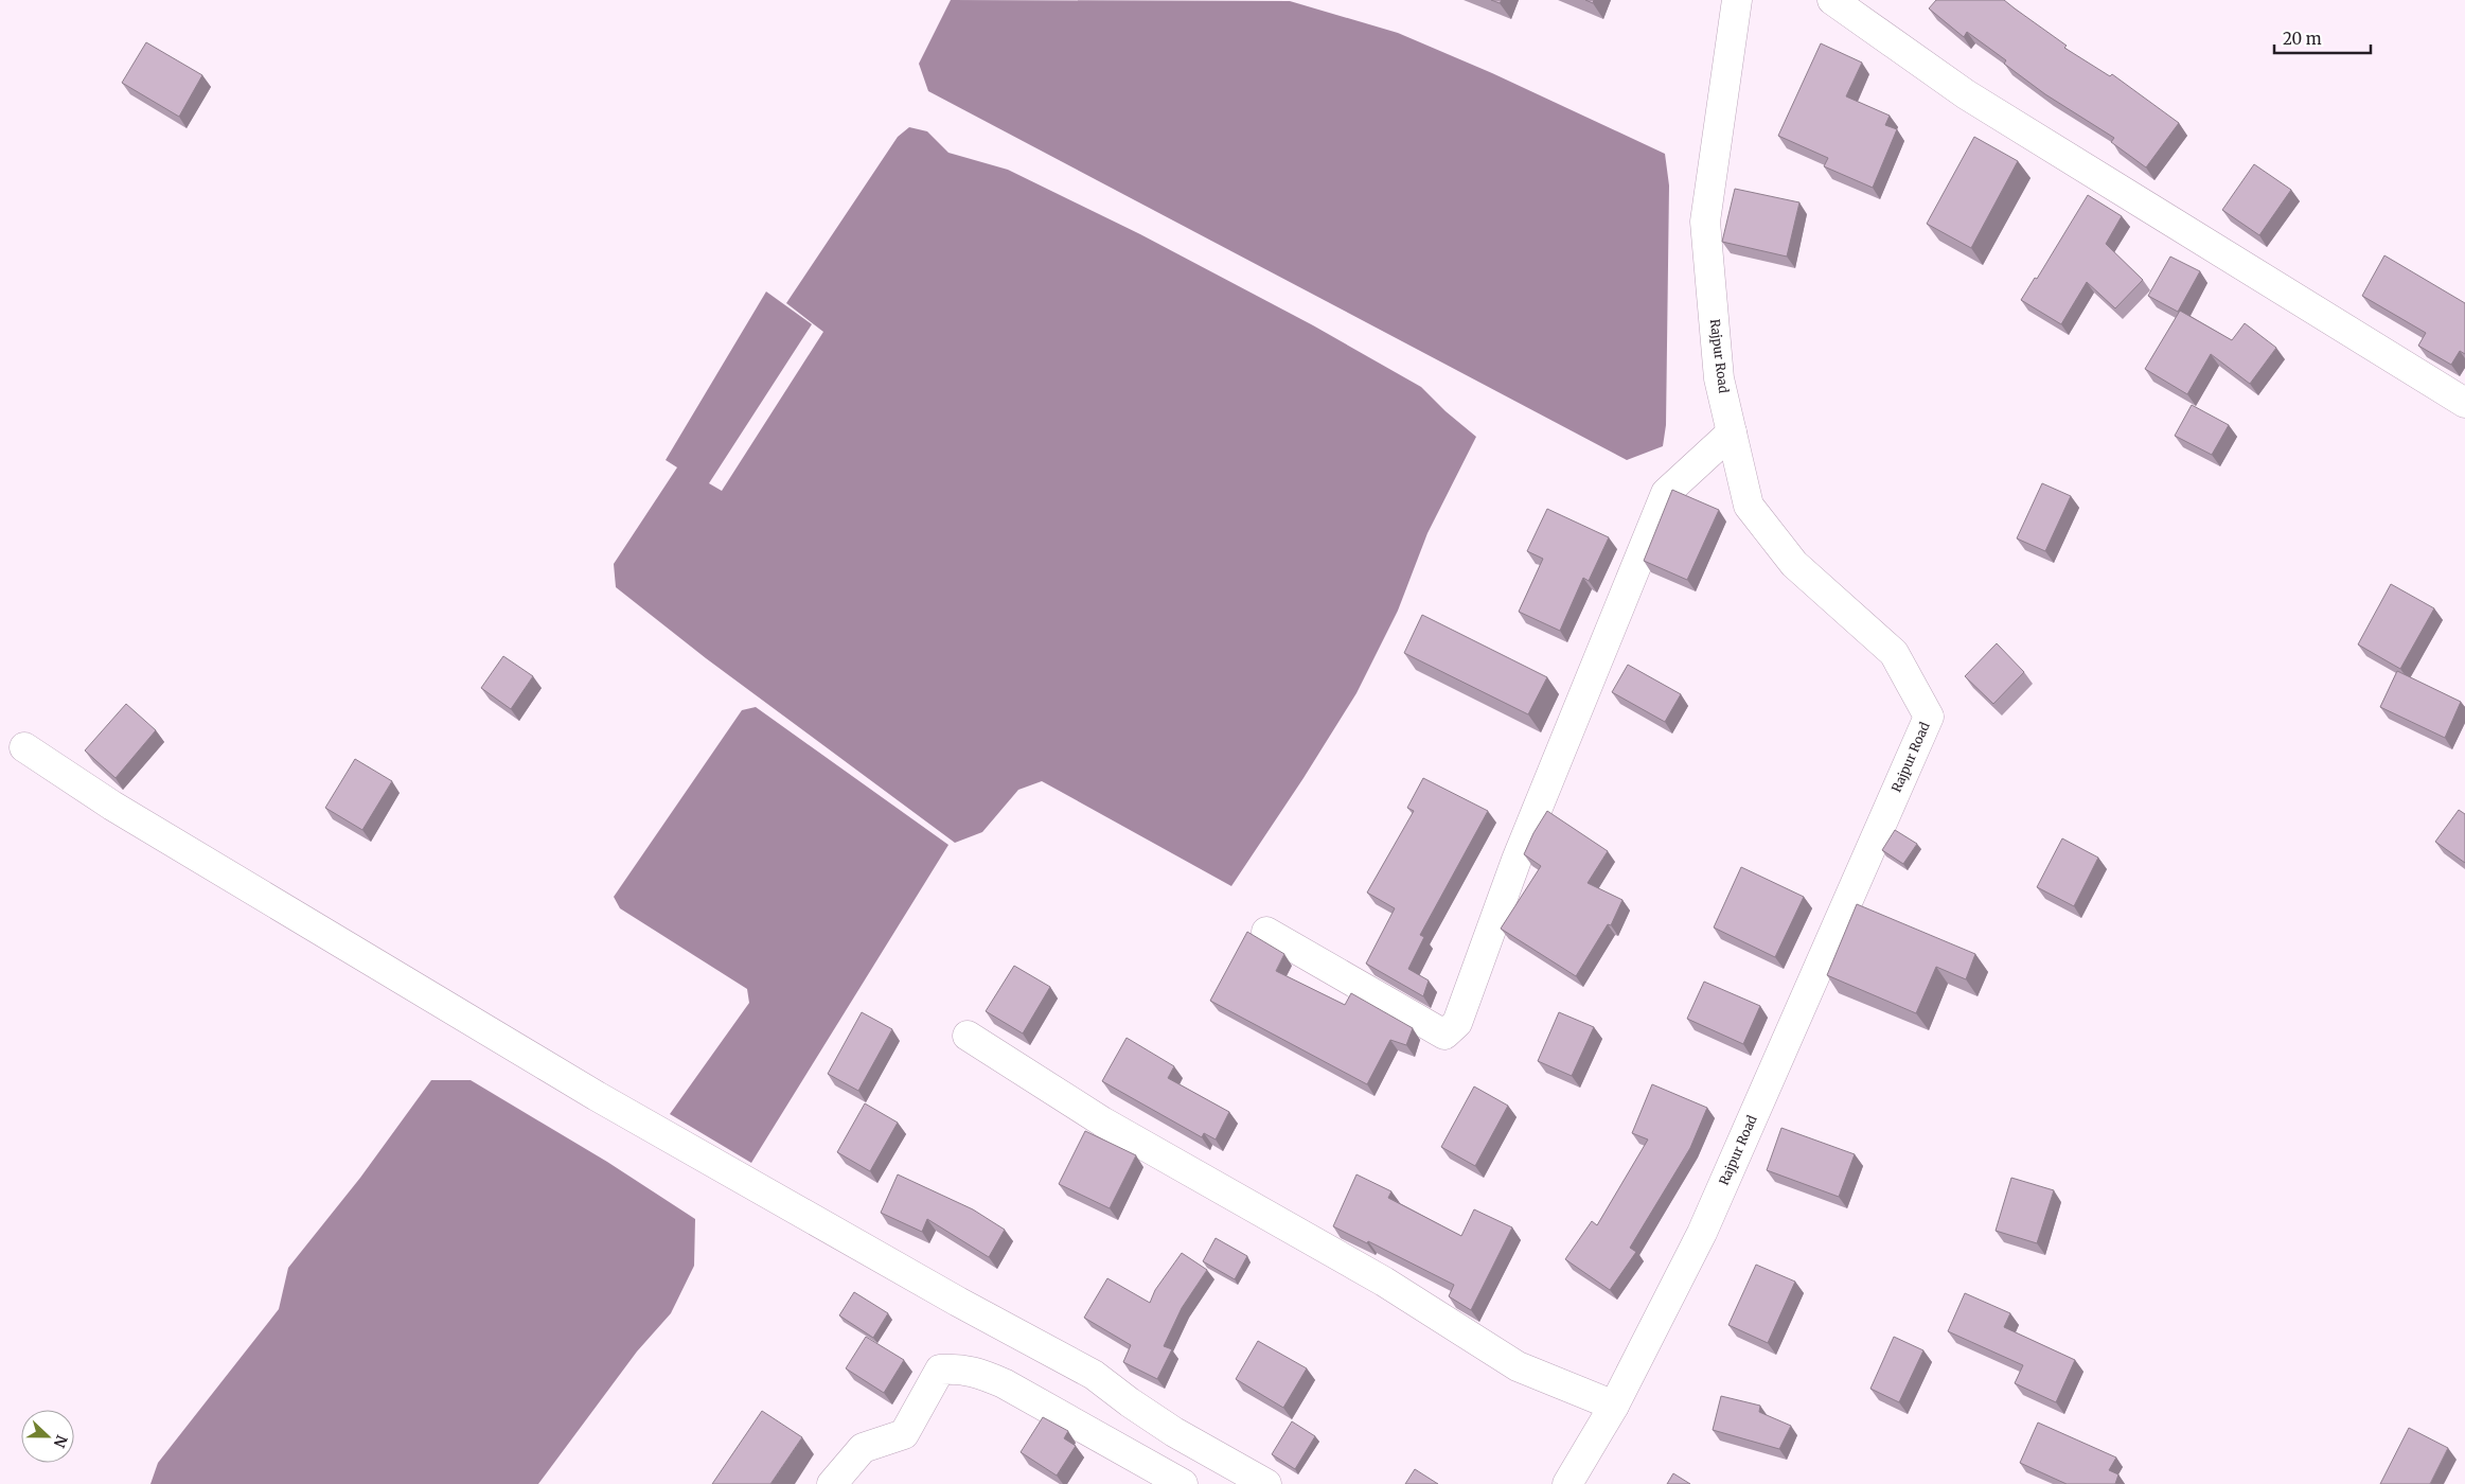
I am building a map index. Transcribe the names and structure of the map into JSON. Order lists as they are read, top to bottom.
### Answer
{
  "streets": {
    "street": ["Rajpur Road"]
  },
  "scale_bar": "20 m",
  "north": "right"
}
